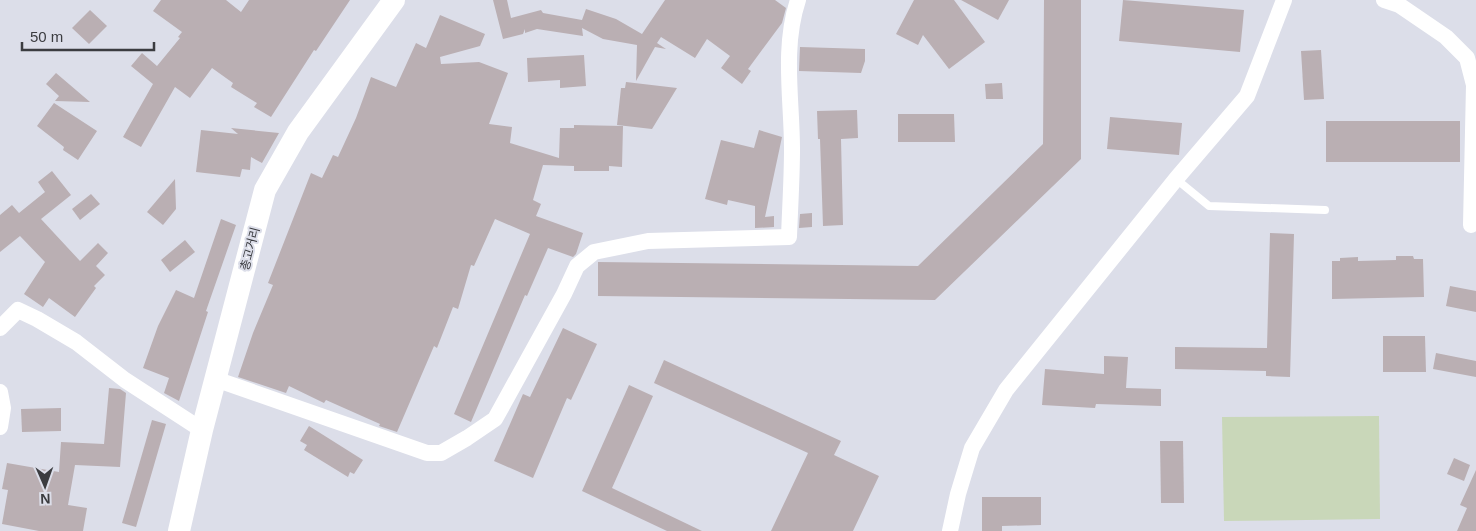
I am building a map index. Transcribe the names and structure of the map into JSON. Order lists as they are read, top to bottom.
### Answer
{
  "streets": {
    "street": ["총고거리"]
  },
  "scale_bar": "50 m",
  "north": "bottom"
}
